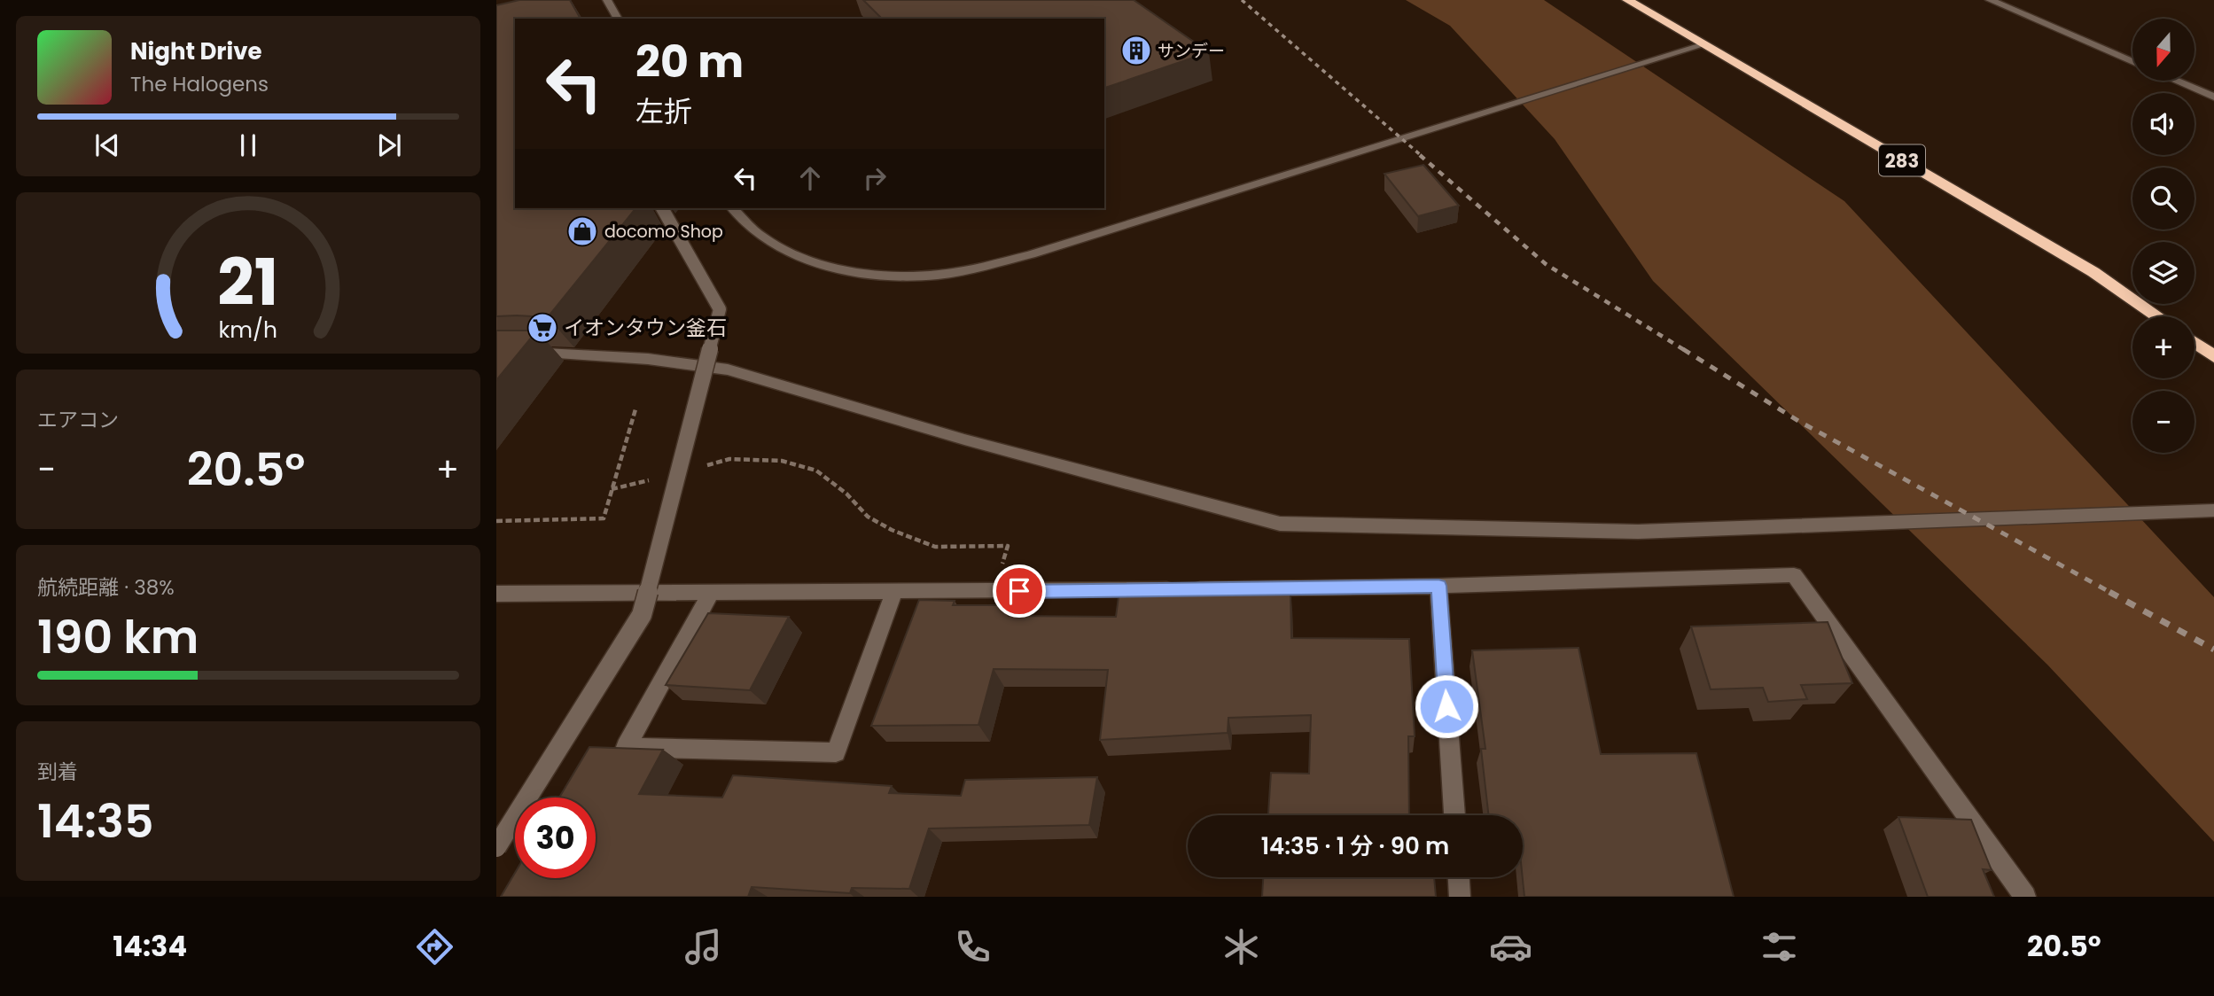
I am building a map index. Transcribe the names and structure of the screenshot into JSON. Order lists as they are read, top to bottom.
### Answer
{
  "streets": {
    "highway": ["283"]
  },
  "places": {
    "building": ["サンデー"],
    "shop": ["docomo Shop"],
    "supermarket": ["イオンタウン釜石"]
  },
  "north": "bottom",
  "page": {
    "map_buttons": ["+", "−"],
    "turn": ["20 m", "左折"],
    "song": ["Night Drive", "The Halogens"],
    "tile": [
      "エアコン",
      ["航続距離 · 38%", "190 km"],
      ["到着", "14:35"]
    ],
    "heat": ["−", "20.5°", "+"],
    "limit": "30",
    "trip": "14:35 · 1 分 · 90 m",
    "tabs": ["14:34", "20.5°"],
    "gauge": ["21", "km/h"]
  }
}
